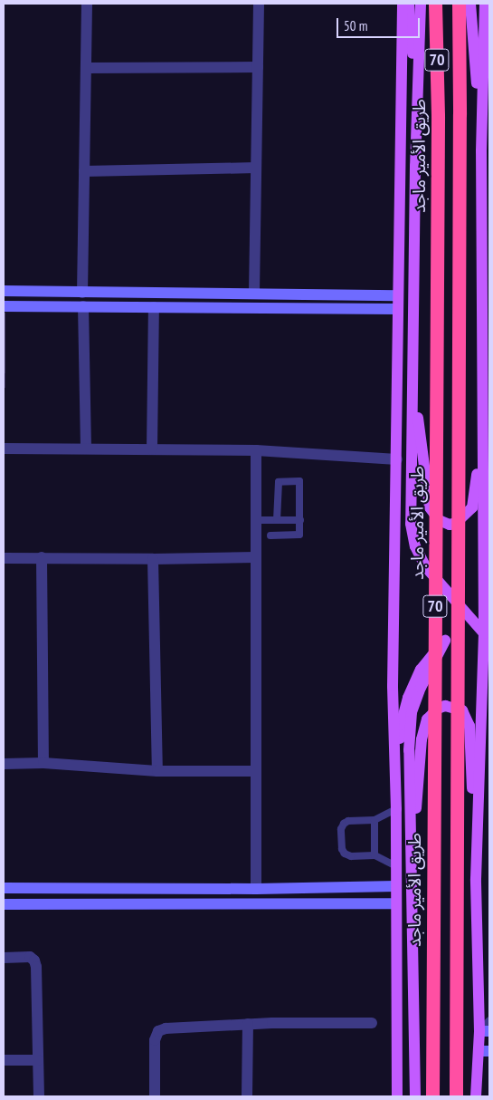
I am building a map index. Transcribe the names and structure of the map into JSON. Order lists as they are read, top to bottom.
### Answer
{
  "streets": {
    "highway": ["70", "طريق الأمير ماجد"]
  },
  "scale_bar": "50 m"
}
